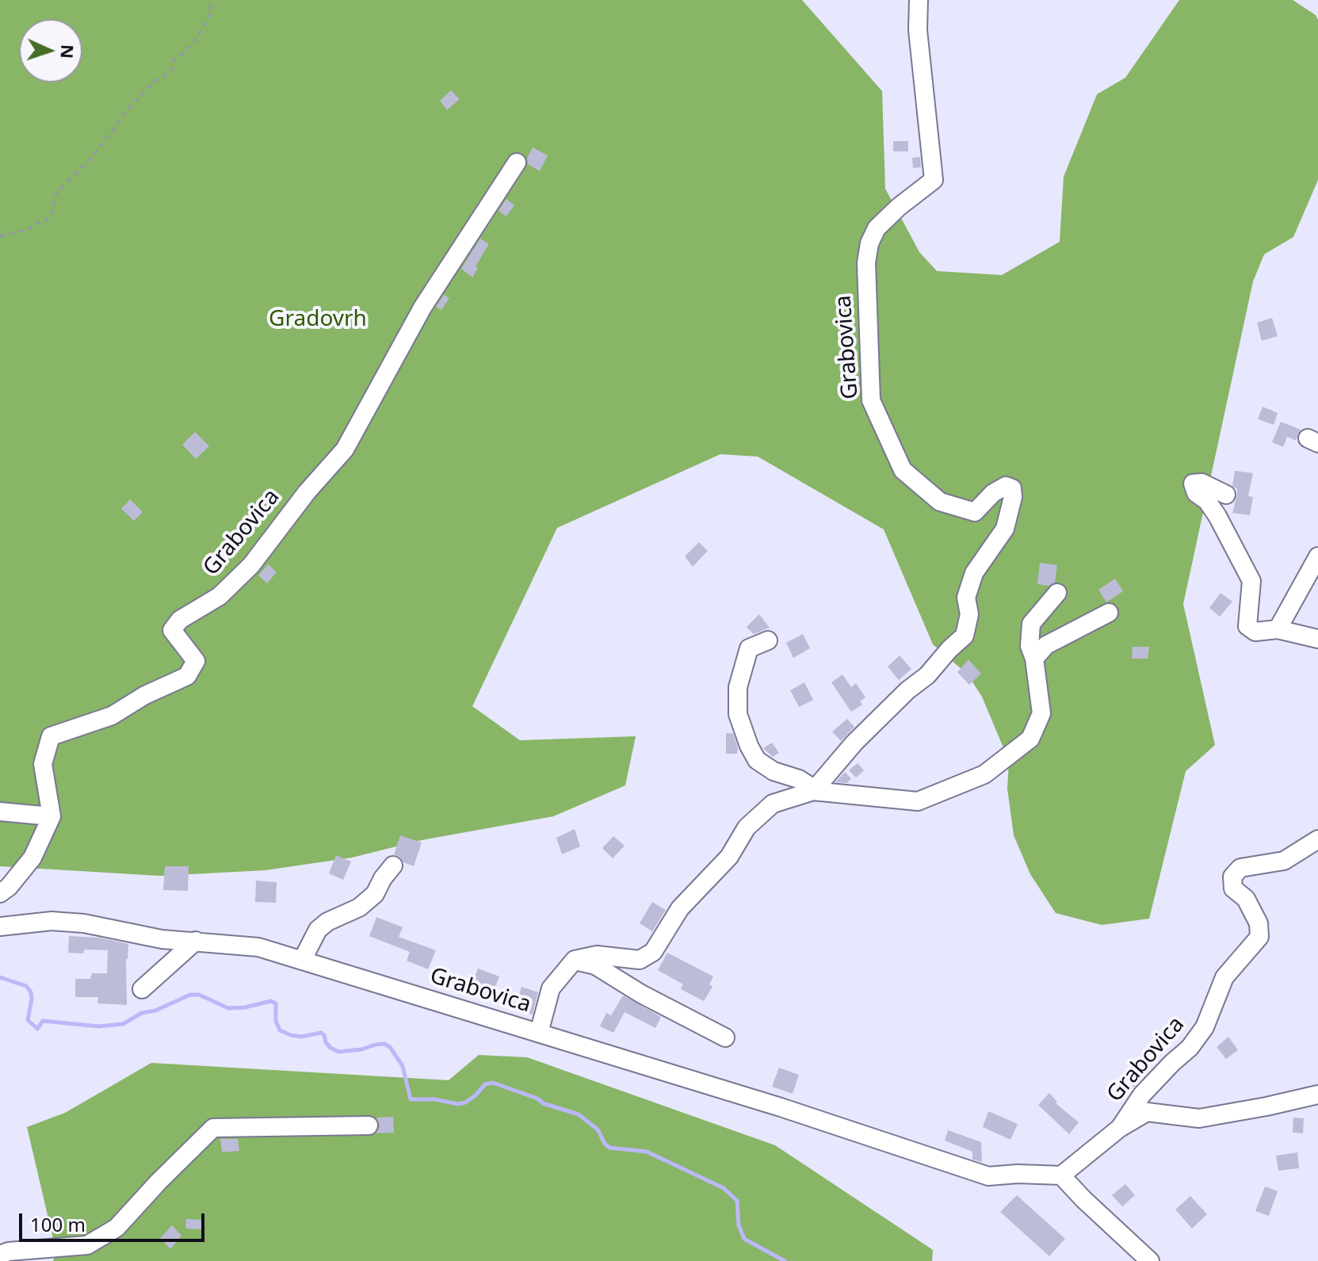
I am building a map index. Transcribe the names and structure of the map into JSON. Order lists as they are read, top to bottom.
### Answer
{
  "streets": {
    "street": ["Grabovica"]
  },
  "parks": ["Gradovrh"],
  "scale_bar": "100 m",
  "north": "right"
}
